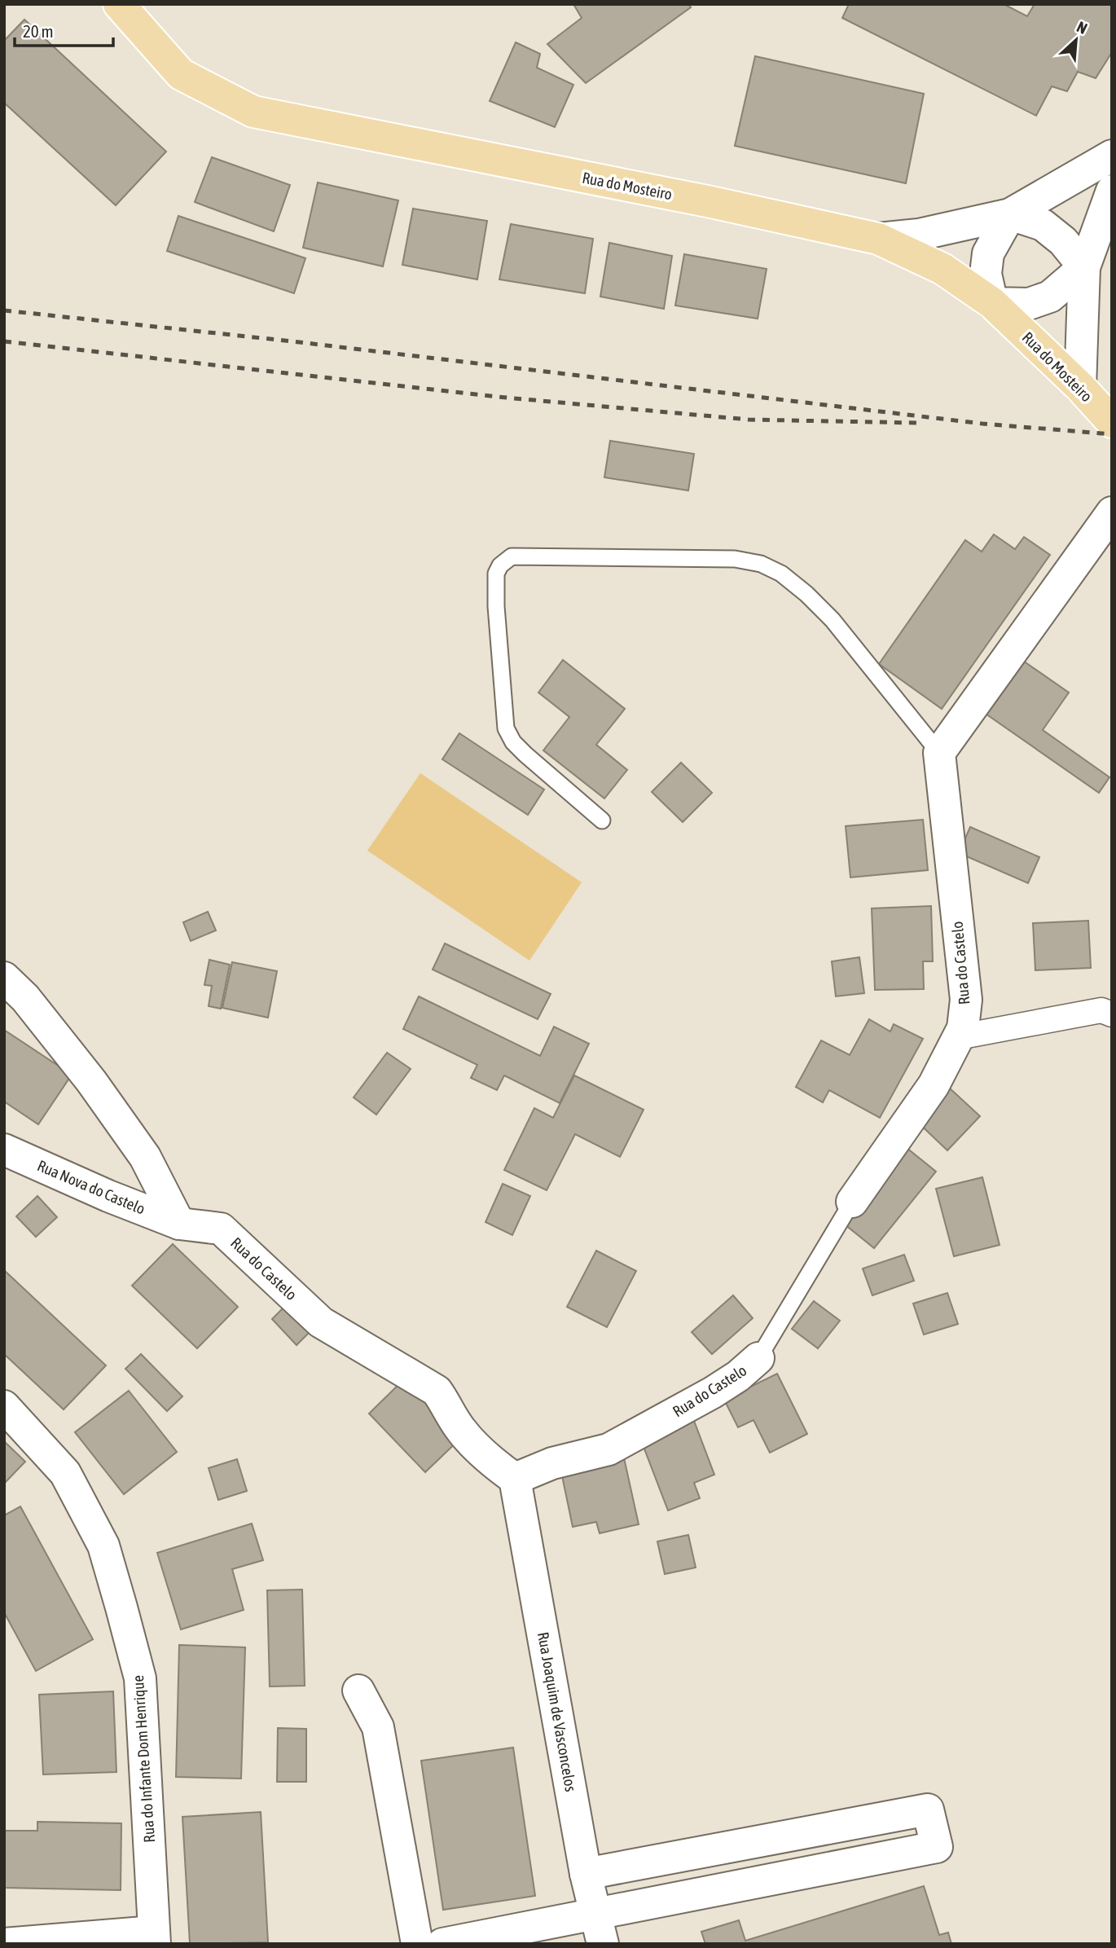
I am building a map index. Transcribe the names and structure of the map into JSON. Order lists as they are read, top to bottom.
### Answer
{
  "streets": {
    "main road": ["Rua do Mosteiro"],
    "street": [
      "Rua do Castelo",
      "Rua Nova do Castelo",
      "Rua Joaquim de Vasconcelos",
      "Rua do Infante Dom Henrique"
    ]
  },
  "crossings": [
    ["Rua do Castelo", "Rua Nova do Castelo"],
    ["Rua do Castelo", "Rua Joaquim de Vasconcelos"]
  ],
  "scale_bar": "20 m",
  "north": "top right"
}
